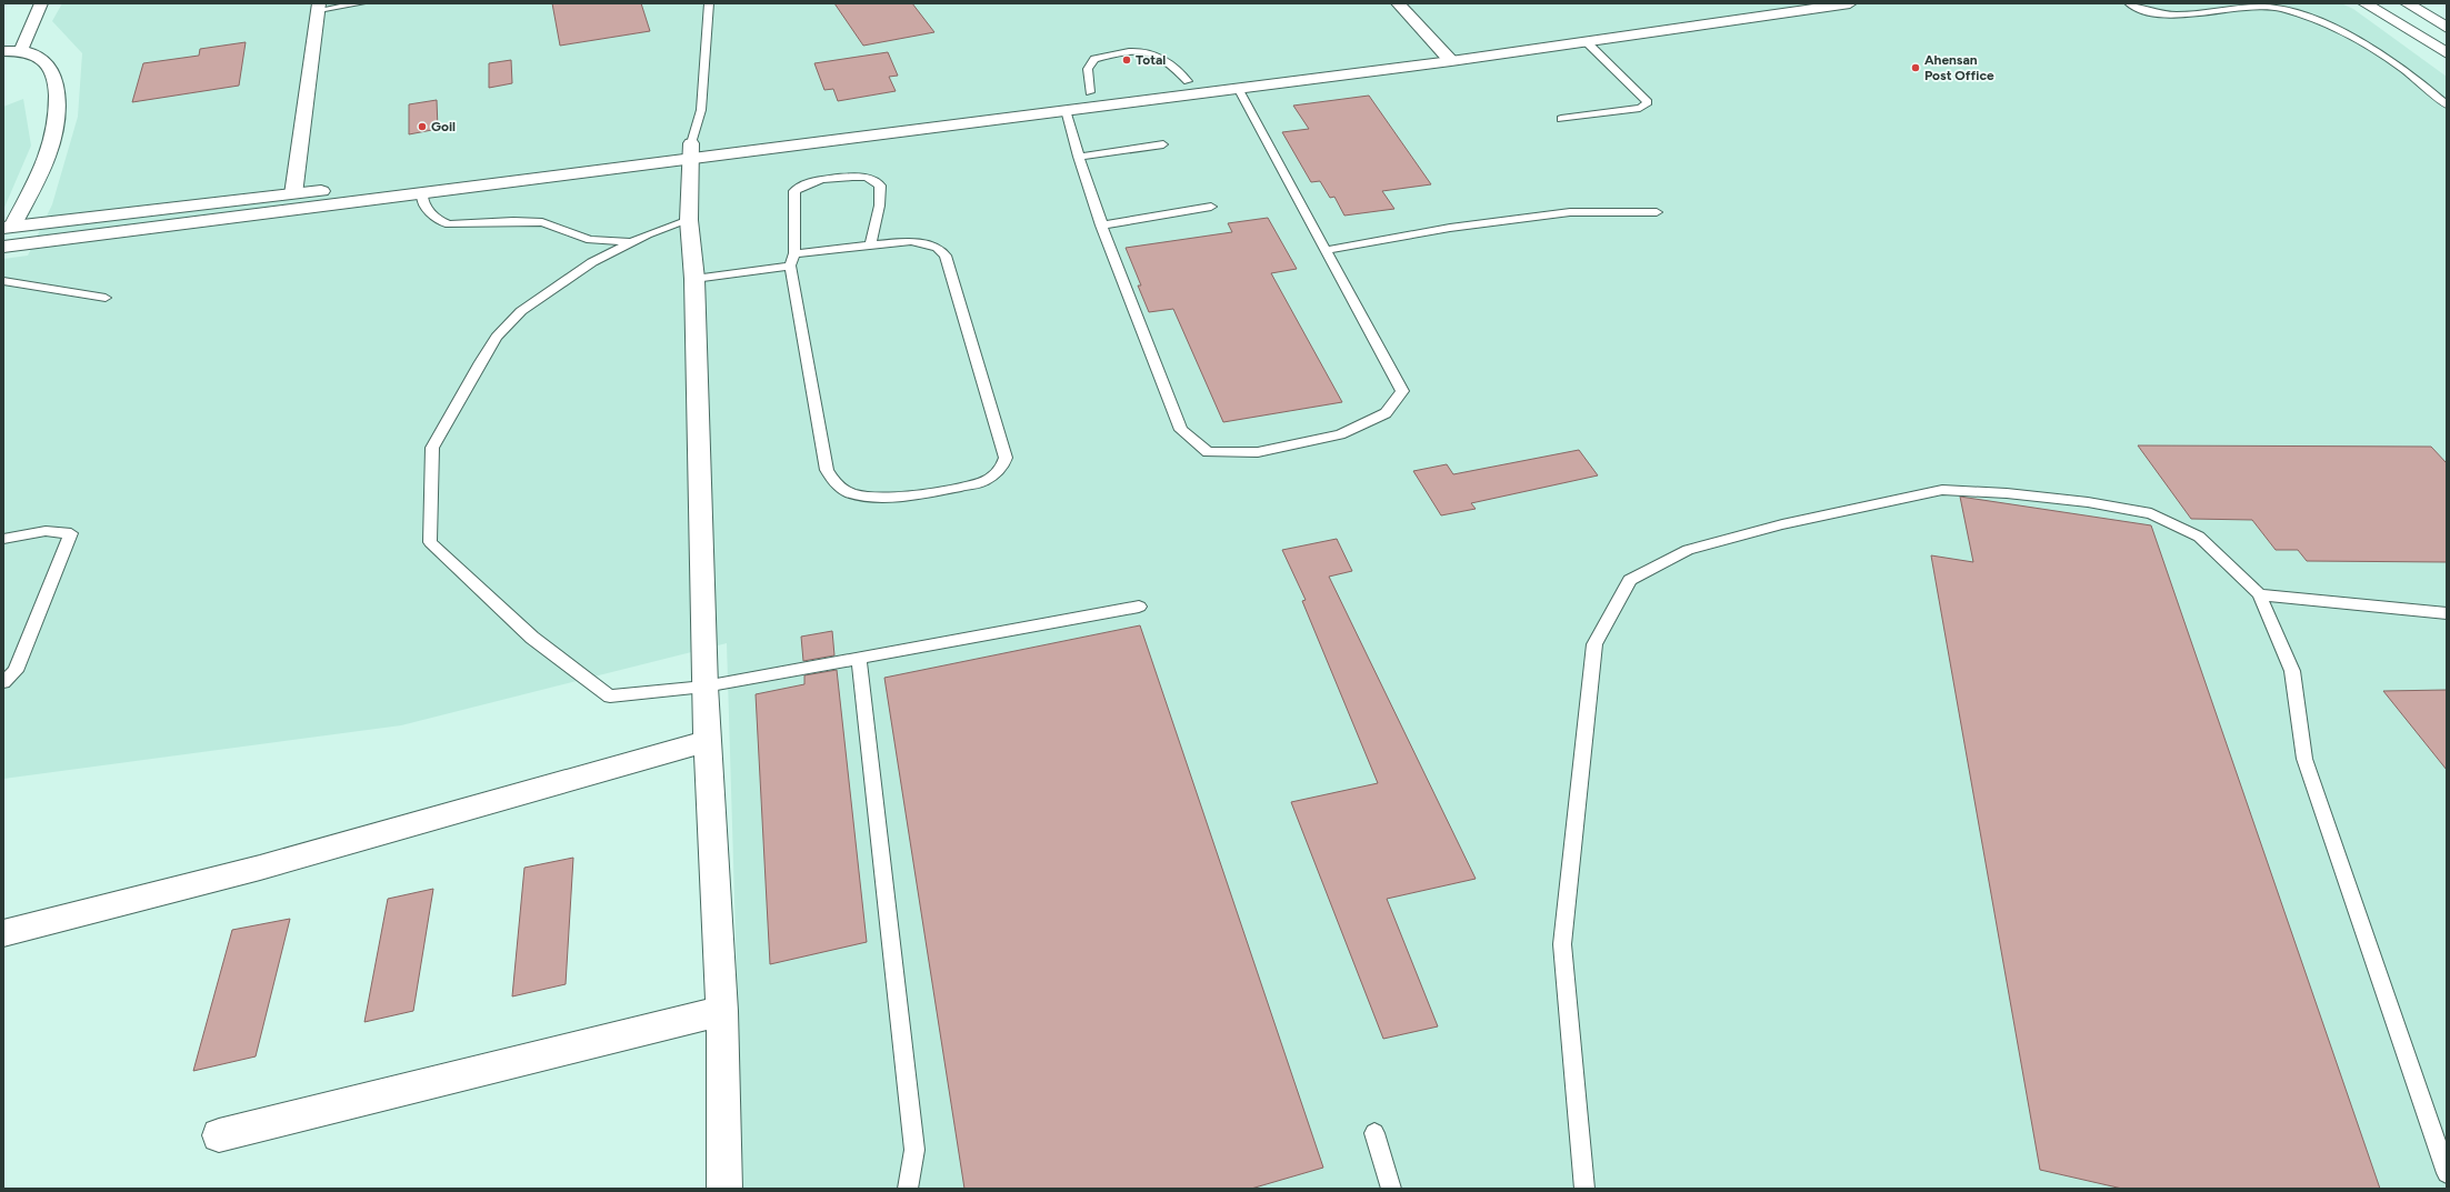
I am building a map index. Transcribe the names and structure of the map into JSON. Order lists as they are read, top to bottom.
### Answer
{
  "places": ["Total", "Ahensan Post Office", "Goil"]
}
